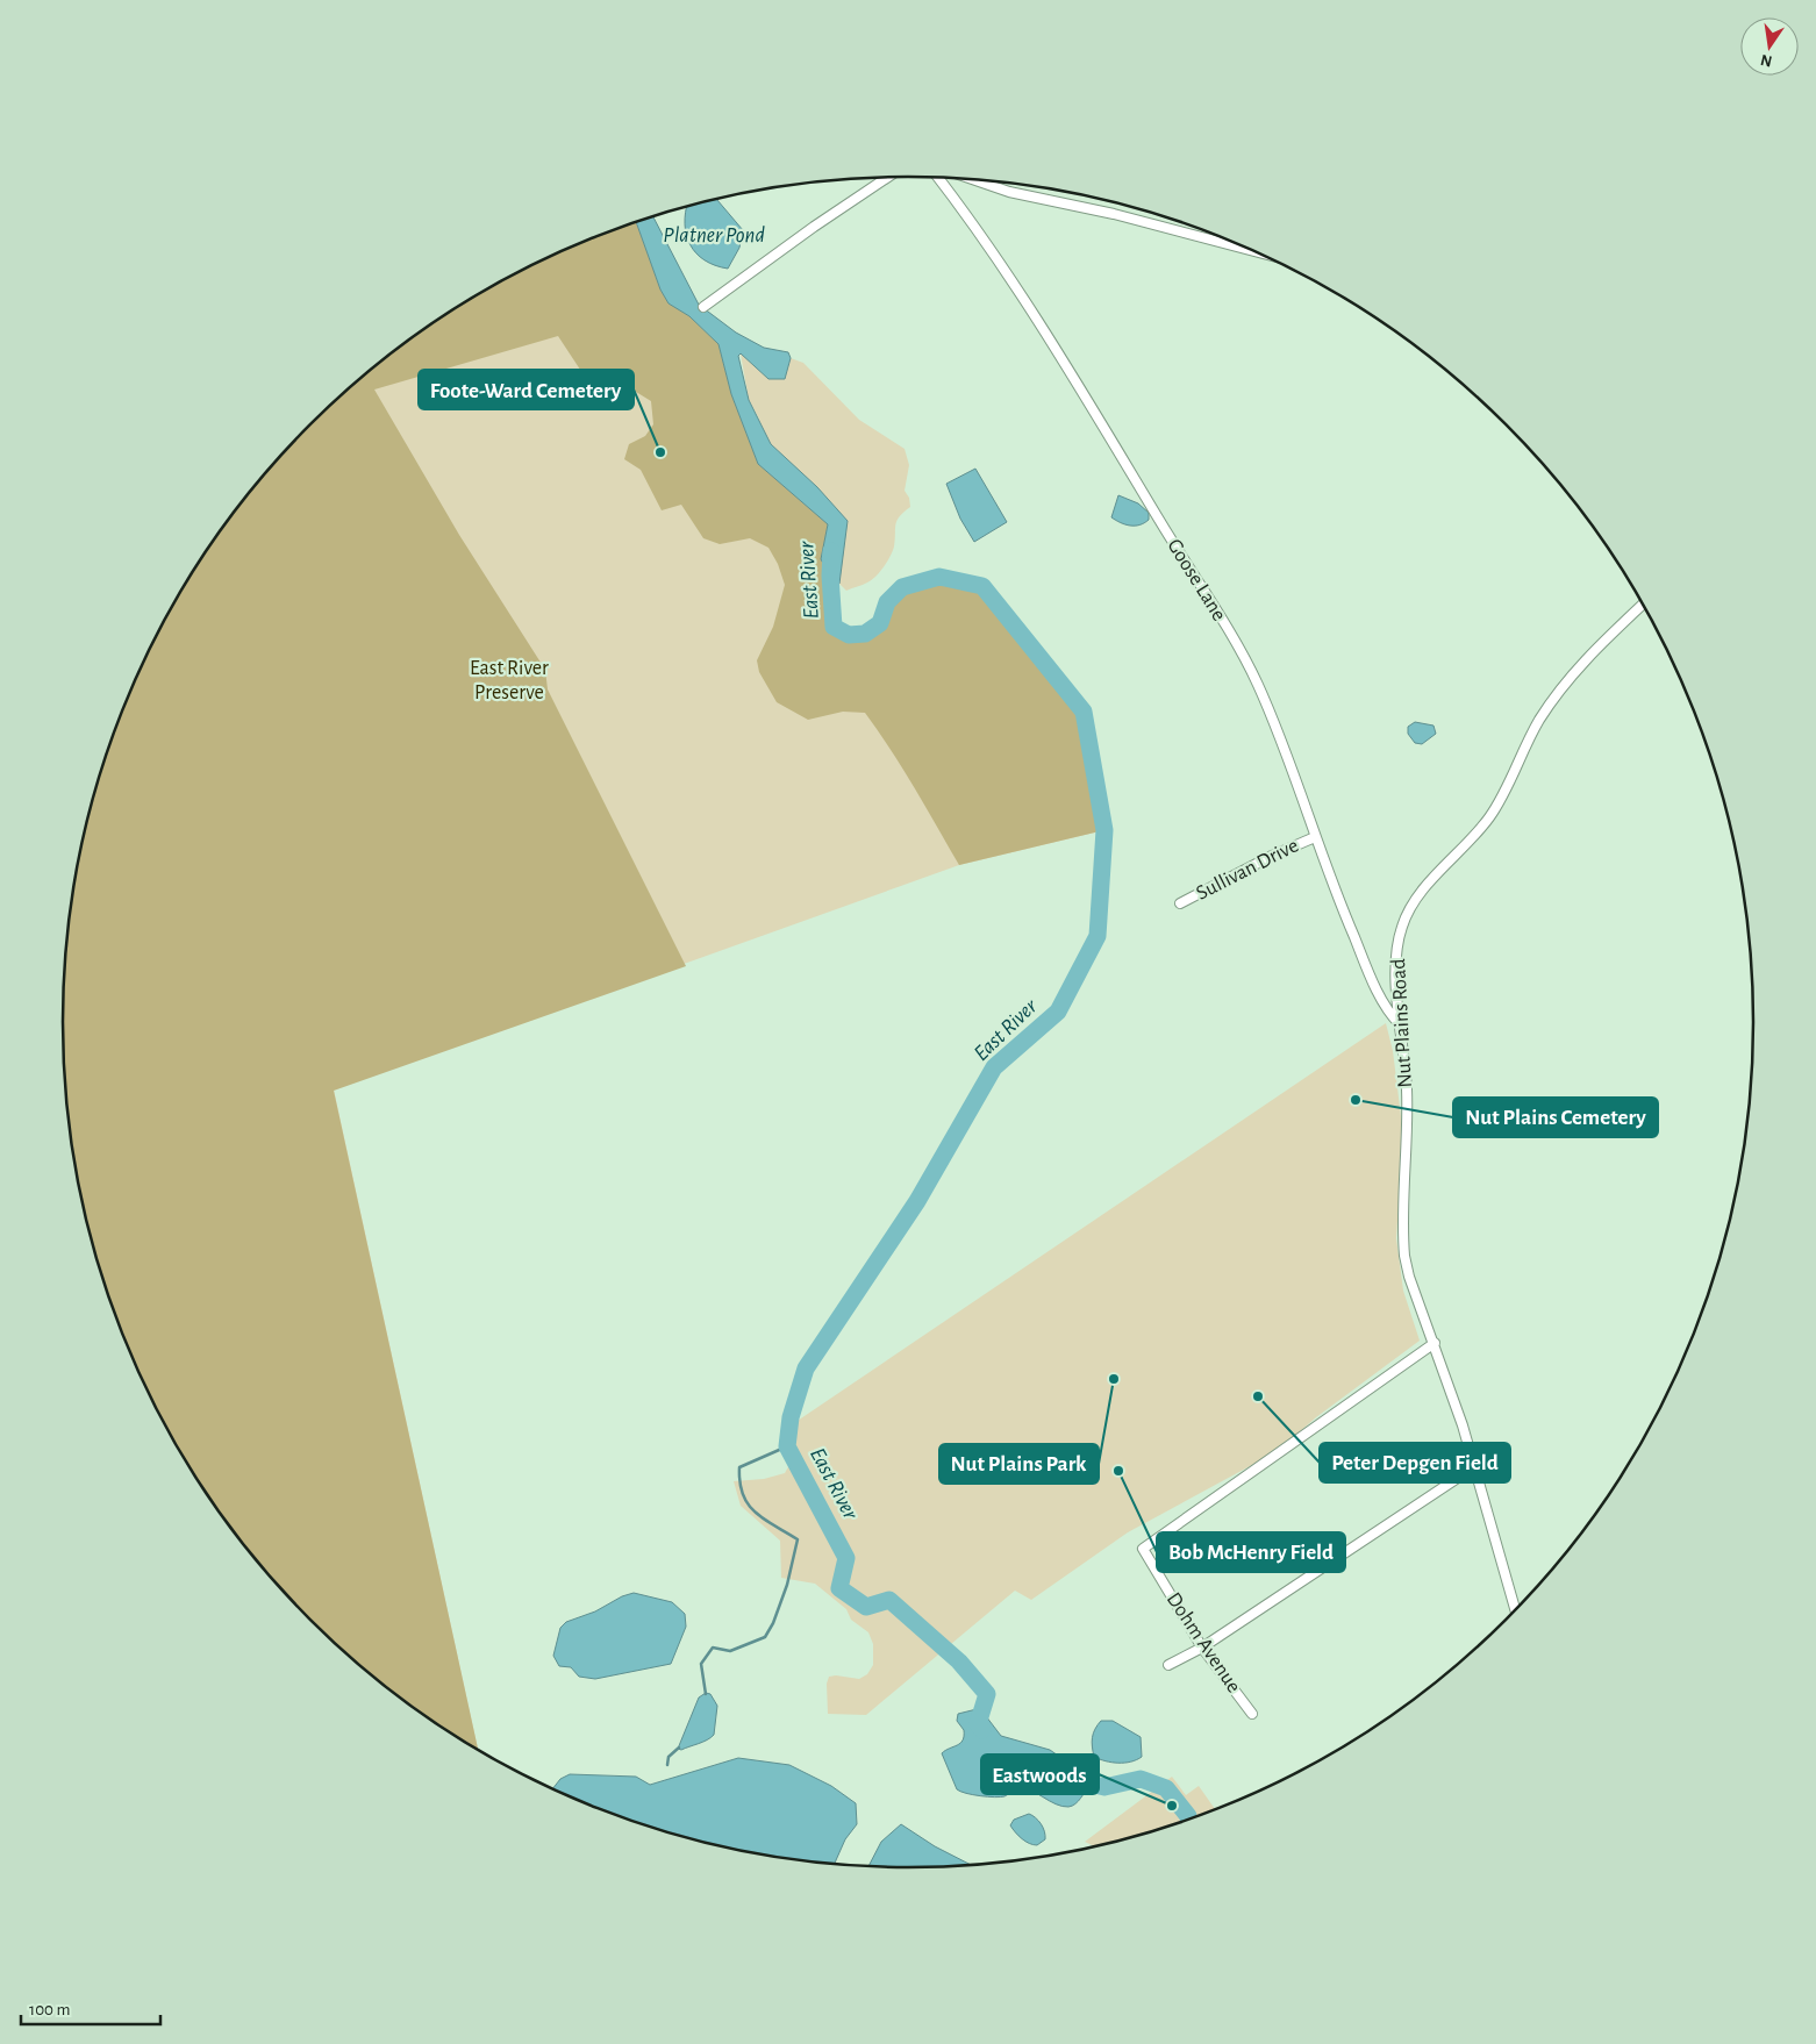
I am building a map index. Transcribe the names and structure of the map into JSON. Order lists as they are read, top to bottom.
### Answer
{
  "streets": {
    "street": [
      "Goose Lane",
      "Sullivan Drive",
      "Nut Plains Road",
      "Dohm Avenue"
    ]
  },
  "crossings": [
    ["Goose Lane", "Sullivan Drive"],
    ["Goose Lane", "Nut Plains Road"],
    ["Nut Plains Road", "Dohm Avenue"]
  ],
  "water": ["Platner Pond", "East River"],
  "parks": ["East River Preserve"],
  "places": [
    "Foote-Ward Cemetery",
    "Nut Plains Cemetery",
    "Nut Plains Park",
    "Peter Depgen Field",
    "Bob McHenry Field",
    "Eastwoods"
  ],
  "scale_bar": "100 m",
  "north": "bottom"
}
